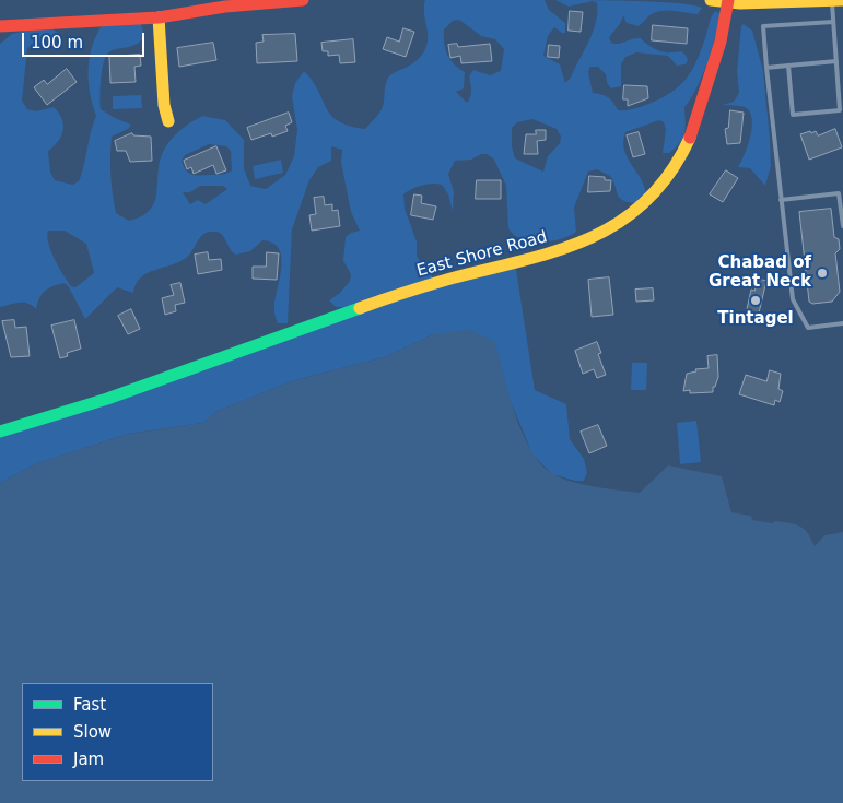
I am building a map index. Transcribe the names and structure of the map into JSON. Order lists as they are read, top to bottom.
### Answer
{
  "streets": {
    "main road": ["East Shore Road"]
  },
  "places": ["Chabad of Great Neck", "Tintagel"],
  "legend": ["Fast", "Slow", "Jam"],
  "scale_bar": "100 m"
}
